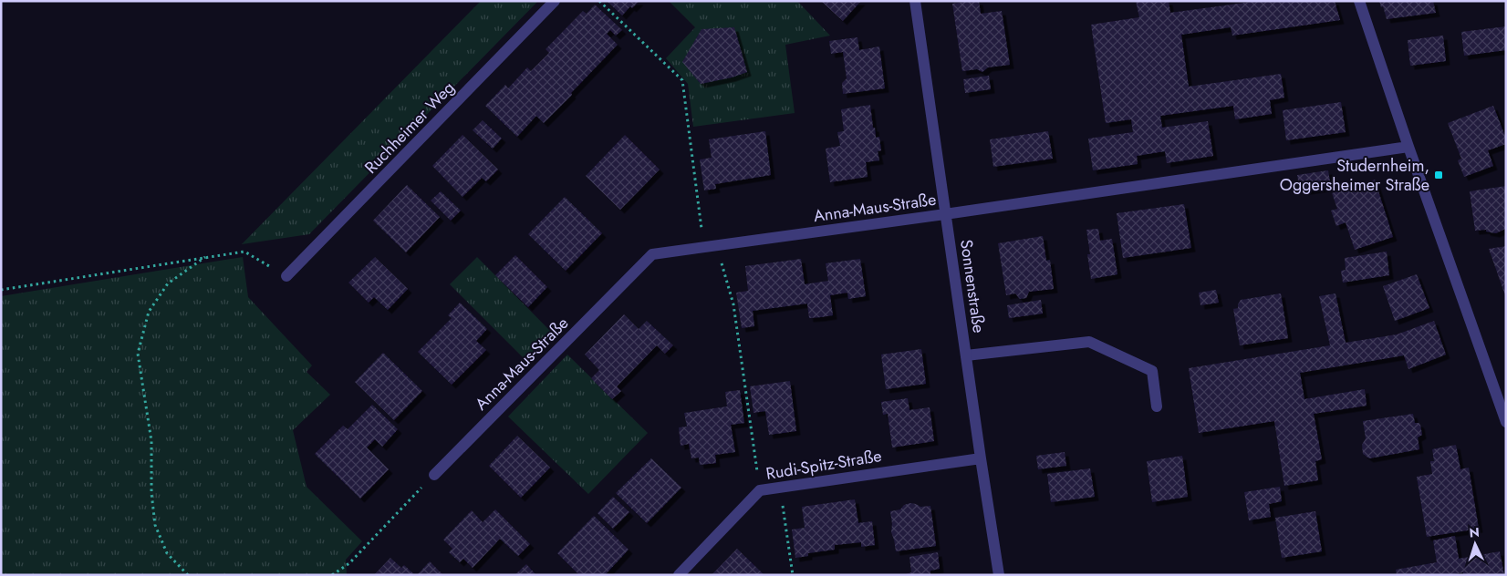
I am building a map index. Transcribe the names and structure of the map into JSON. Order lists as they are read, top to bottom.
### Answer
{
  "streets": {
    "street": [
      "Ruchheimer Weg",
      "Anna-Maus-Straße",
      "Sonnenstraße",
      "Rudi-Spitz-Straße"
    ]
  },
  "crossings": [
    ["Anna-Maus-Straße", "Sonnenstraße"],
    ["Sonnenstraße", "Rudi-Spitz-Straße"]
  ],
  "places": {
    "transit": ["Studernheim, Oggersheimer Straße"]
  },
  "north": "top"
}
